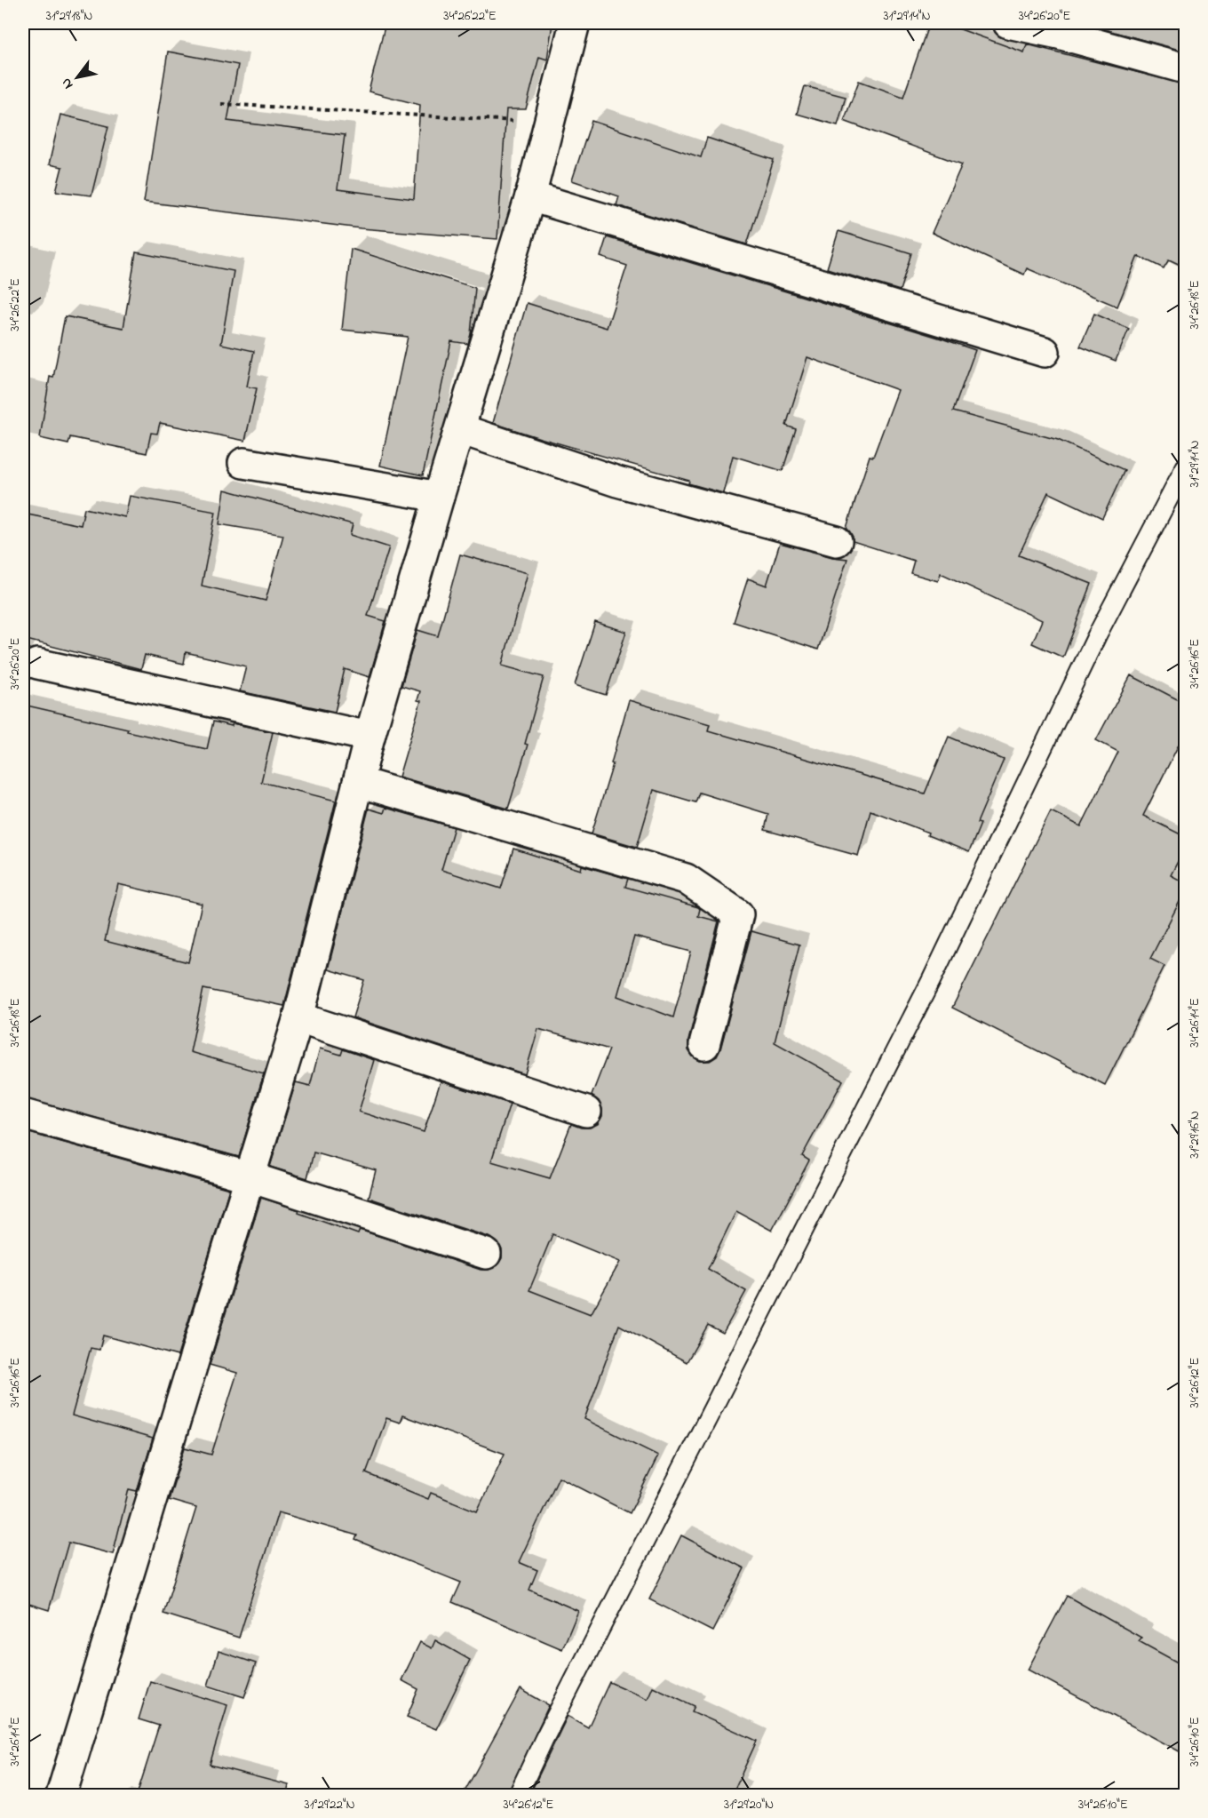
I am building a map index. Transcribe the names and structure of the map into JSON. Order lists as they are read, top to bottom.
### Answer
{
  "north": "bottom left",
  "coordinates": [
    "31°29'18\"N",
    "34°26'22\"E",
    "31°29'14\"N",
    "34°26'20\"E",
    "34°26'18\"E",
    "34°26'16\"E",
    "34°26'14\"E",
    "31°29'16\"N",
    "34°26'12\"E",
    "34°26'10\"E",
    "31°29'22\"N",
    "31°29'20\"N"
  ]
}
